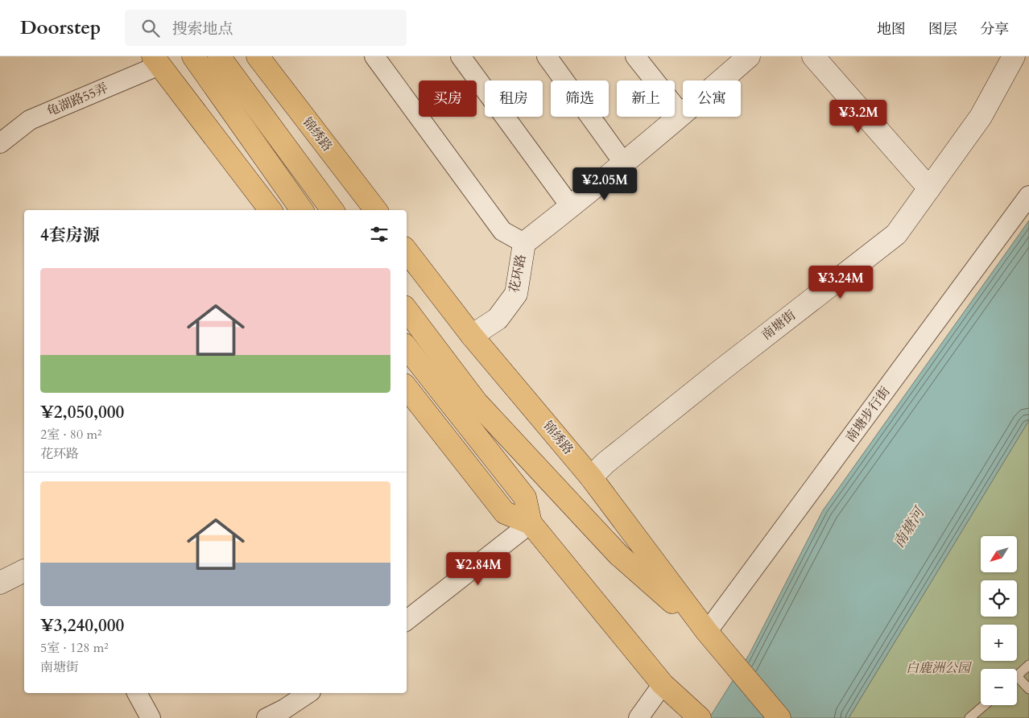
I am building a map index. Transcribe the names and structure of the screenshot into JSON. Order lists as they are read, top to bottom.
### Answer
{
  "streets": {
    "main road": ["锦绣路"],
    "street": [
      "龟湖路55弄",
      "花环路",
      "南塘街",
      "南塘步行街"
    ]
  },
  "crossings": [
    ["锦绣路", "花环路"],
    ["锦绣路", "南塘街"],
    ["锦绣路", "南塘步行街"]
  ],
  "water": ["南塘河"],
  "parks": ["白鹿洲公园"],
  "north": "bottom left",
  "page": {
    "header": "Doorstep",
    "search": "搜索地点",
    "nav": ["地图", "图层", "分享"],
    "chip": [
      "买房",
      "租房",
      "筛选",
      "新上",
      "公寓"
    ],
    "price": [
      "¥3.2M",
      "¥2.05M",
      "¥3.24M",
      "¥2.84M"
    ],
    "heading": "4套房源",
    "list": [
      {
        "name": "¥2,050,000",
        "note": "2室 · 80 m² · 花环路"
      },
      {
        "name": "¥3,240,000",
        "note": "5室 · 128 m² · 南塘街"
      }
    ],
    "map_buttons": ["+", "−"]
  }
}
